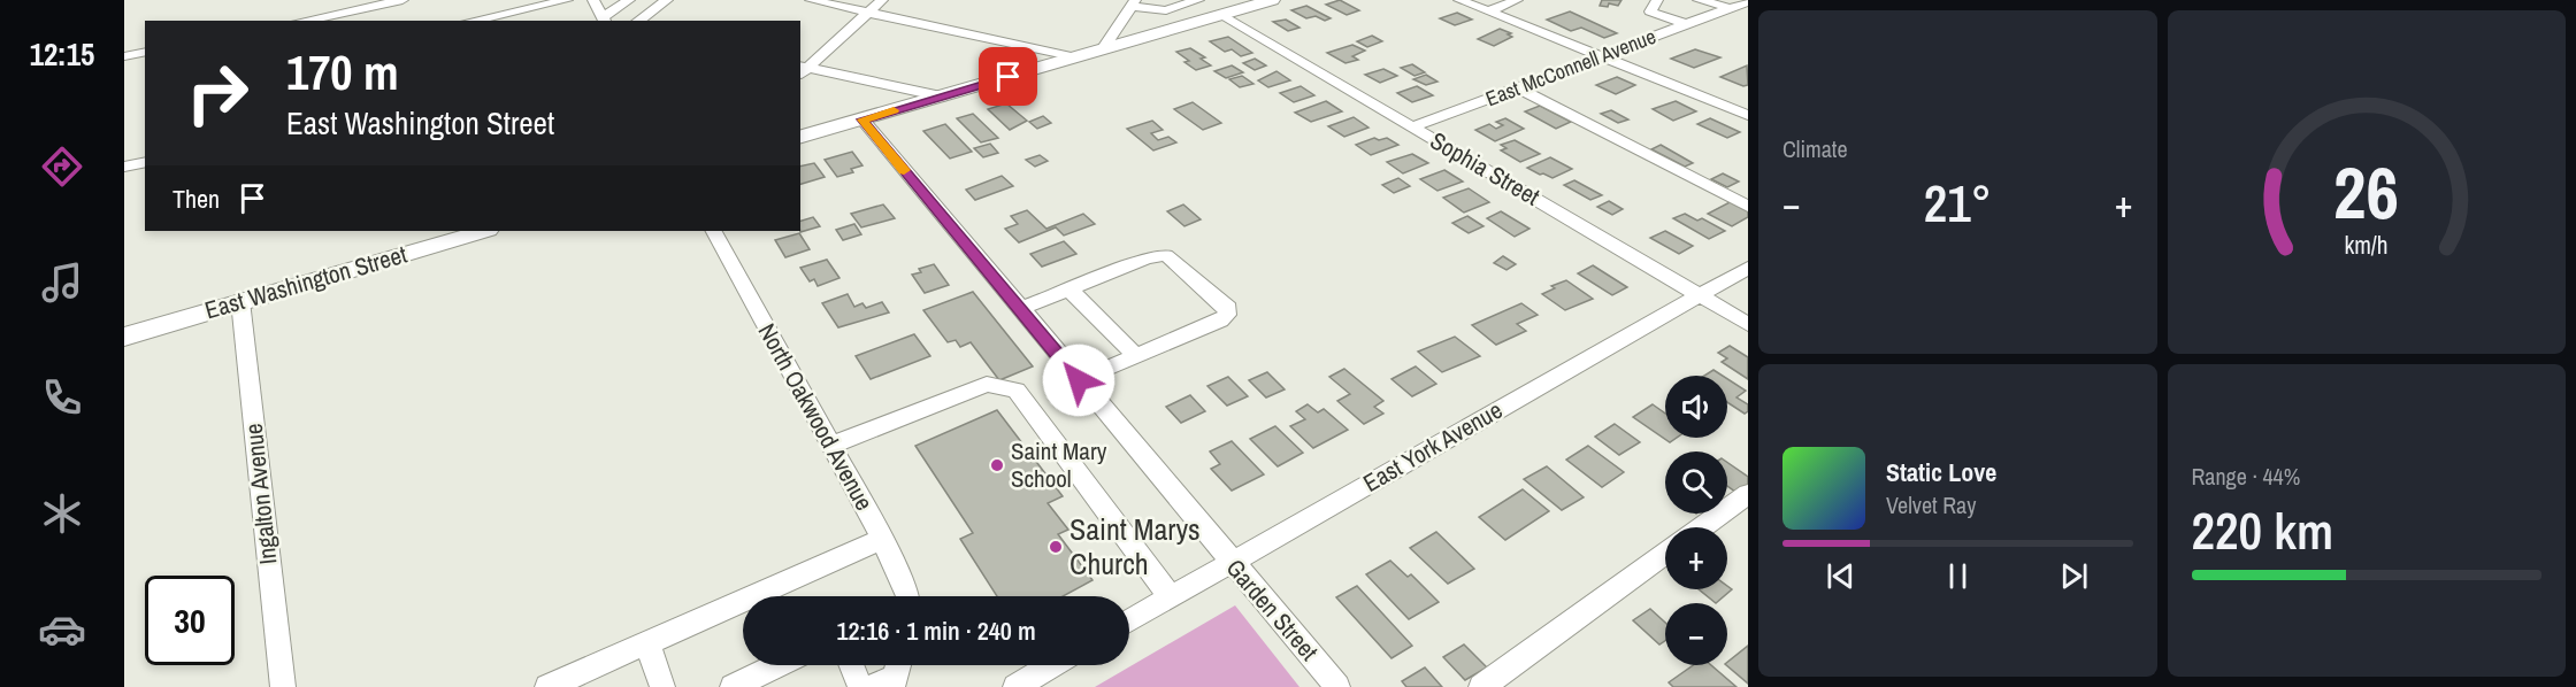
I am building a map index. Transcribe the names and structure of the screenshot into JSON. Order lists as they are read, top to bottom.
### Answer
{
  "streets": {
    "main road": ["East Washington Street"],
    "street": [
      "East McConnell Avenue",
      "Sophia Street",
      "North Oakwood Avenue",
      "East York Avenue",
      "Ingalton Avenue",
      "Garden Street"
    ]
  },
  "crossings": [
    ["East McConnell Avenue", "Sophia Street"],
    ["Sophia Street", "East York Avenue"],
    ["East Washington Street", "Ingalton Avenue"],
    ["East York Avenue", "Garden Street"]
  ],
  "places": ["Saint Mary School", "Saint Marys Church"],
  "page": {
    "tabs": "12:15",
    "tile": [
      "Climate",
      ["Range · 44%", "220 km"]
    ],
    "turn": ["170 m", "East Washington Street"],
    "then": "Then",
    "heat": ["−", "21°", "+"],
    "map_buttons": ["+", "−"],
    "song": ["Static Love", "Velvet Ray"],
    "limit": "30",
    "trip": "12:16 · 1 min · 240 m",
    "gauge": ["26", "km/h"]
  }
}
